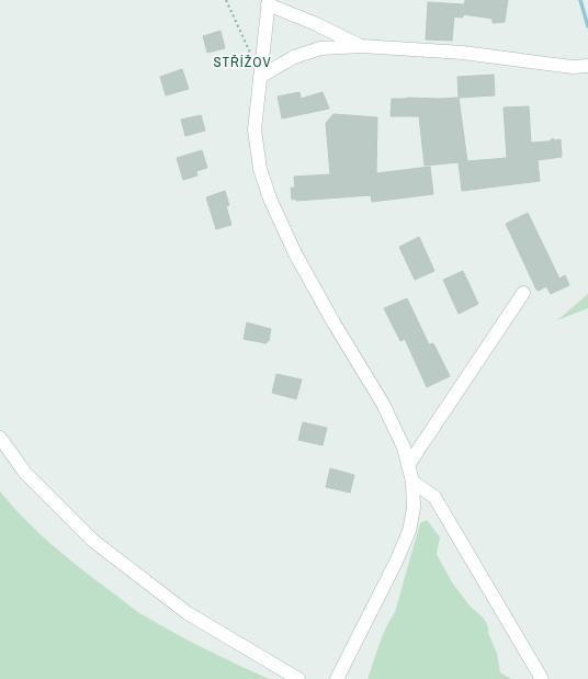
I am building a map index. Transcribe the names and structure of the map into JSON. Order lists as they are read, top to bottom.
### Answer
{
  "districts": ["STŘÍŽOV"]
}
